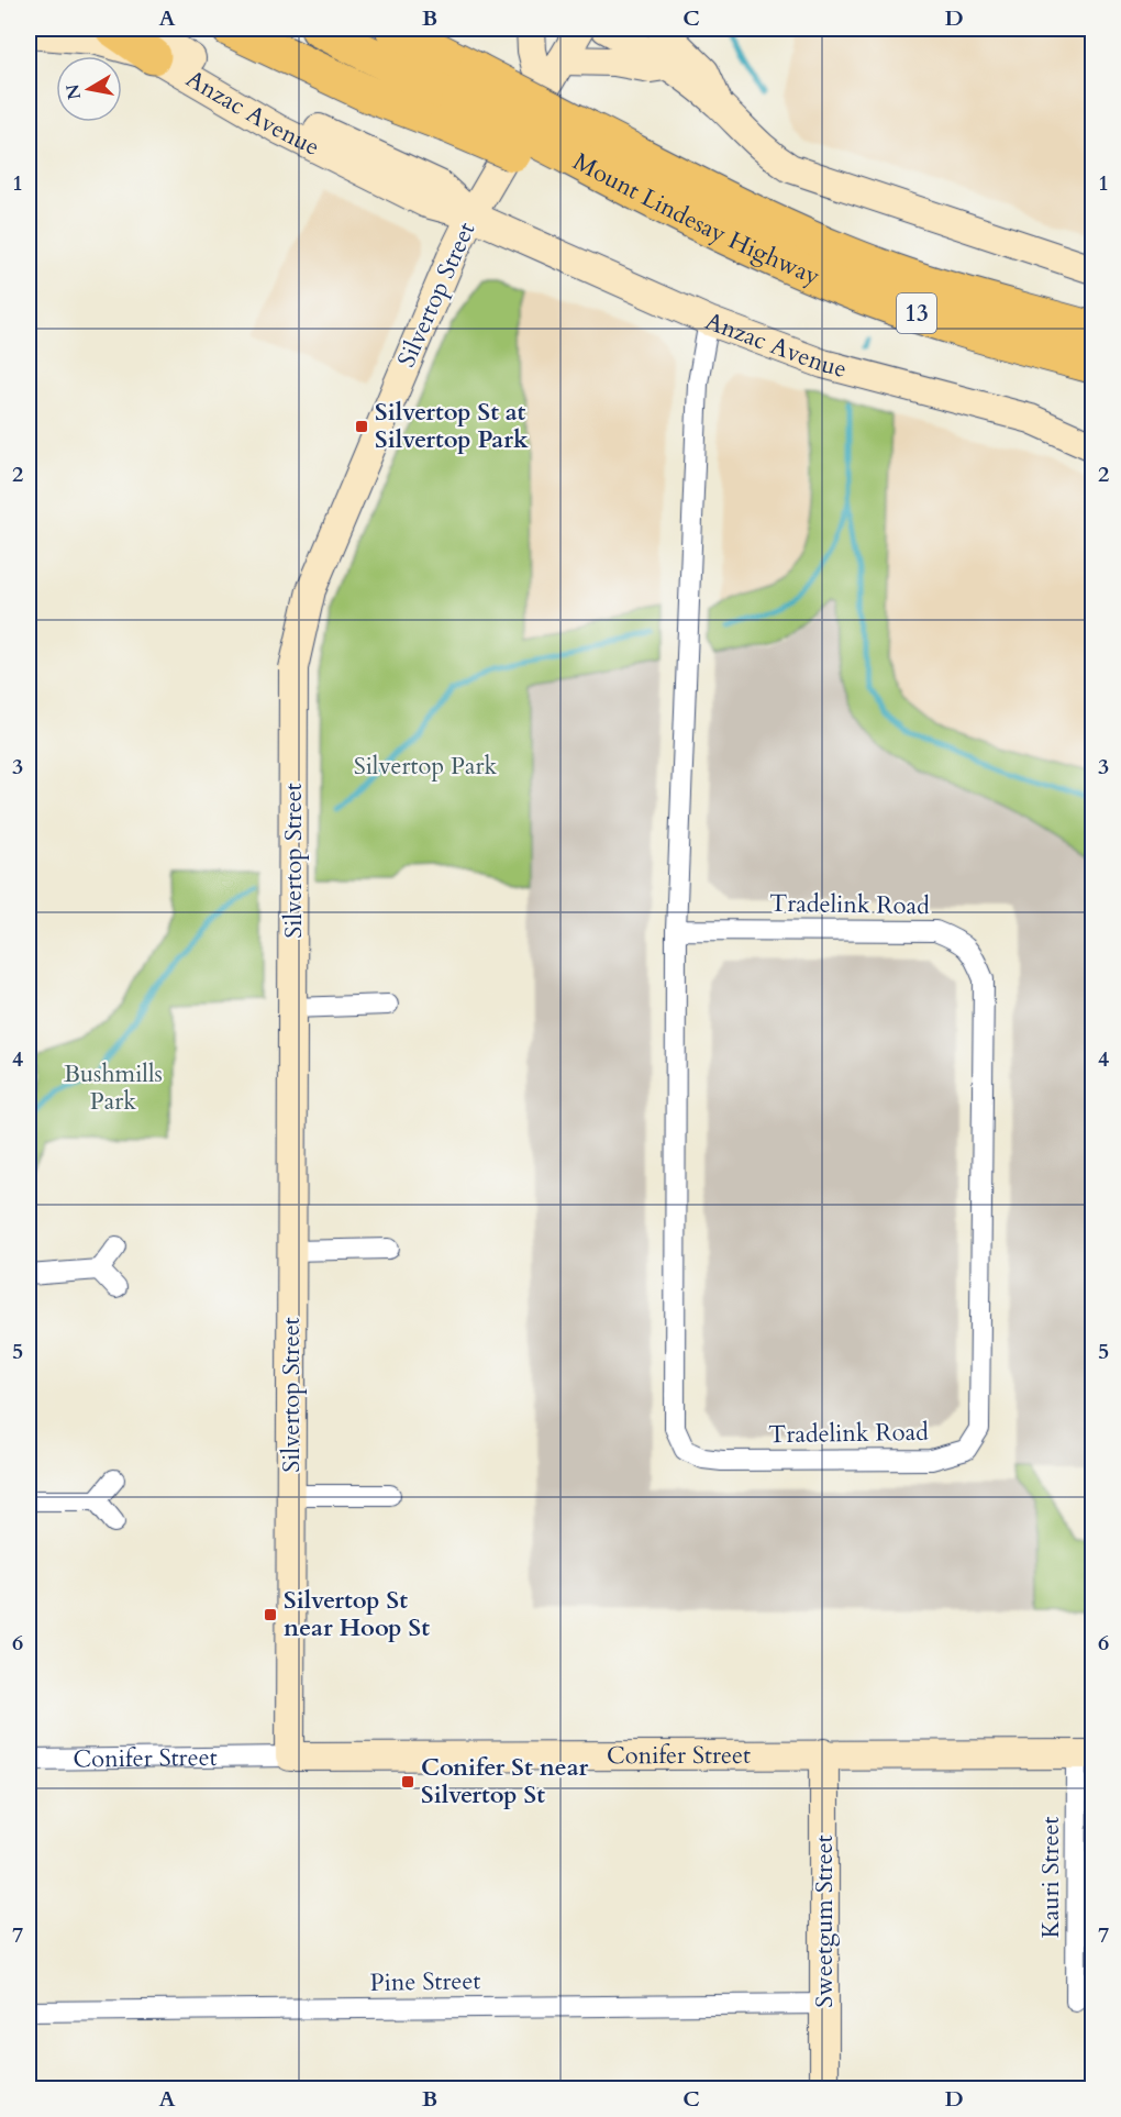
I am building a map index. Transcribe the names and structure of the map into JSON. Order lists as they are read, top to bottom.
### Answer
{
  "streets": {
    "highway": ["Mount Lindesay Highway", "13"],
    "street": [
      "Anzac Avenue",
      "Silvertop Street",
      "Tradelink Road",
      "Conifer Street",
      "Kauri Street",
      "Sweetgum Street",
      "Pine Street"
    ]
  },
  "crossings": [
    ["Anzac Avenue", "Silvertop Street"],
    ["Anzac Avenue", "Tradelink Road"],
    ["Silvertop Street", "Conifer Street"],
    ["Conifer Street", "Kauri Street"],
    ["Conifer Street", "Sweetgum Street"],
    ["Sweetgum Street", "Pine Street"]
  ],
  "parks": ["Silvertop Park", "Bushmills Park"],
  "places": {
    "transit": ["Silvertop St at Silvertop Park", "Silvertop St near Hoop St", "Conifer St near Silvertop St"]
  },
  "north": "left",
  "grid": {
    "columns": [
      "A",
      "B",
      "C",
      "D"
    ],
    "rows": [
      "1",
      "2",
      "3",
      "4",
      "5",
      "6",
      "7"
    ]
  }
}
